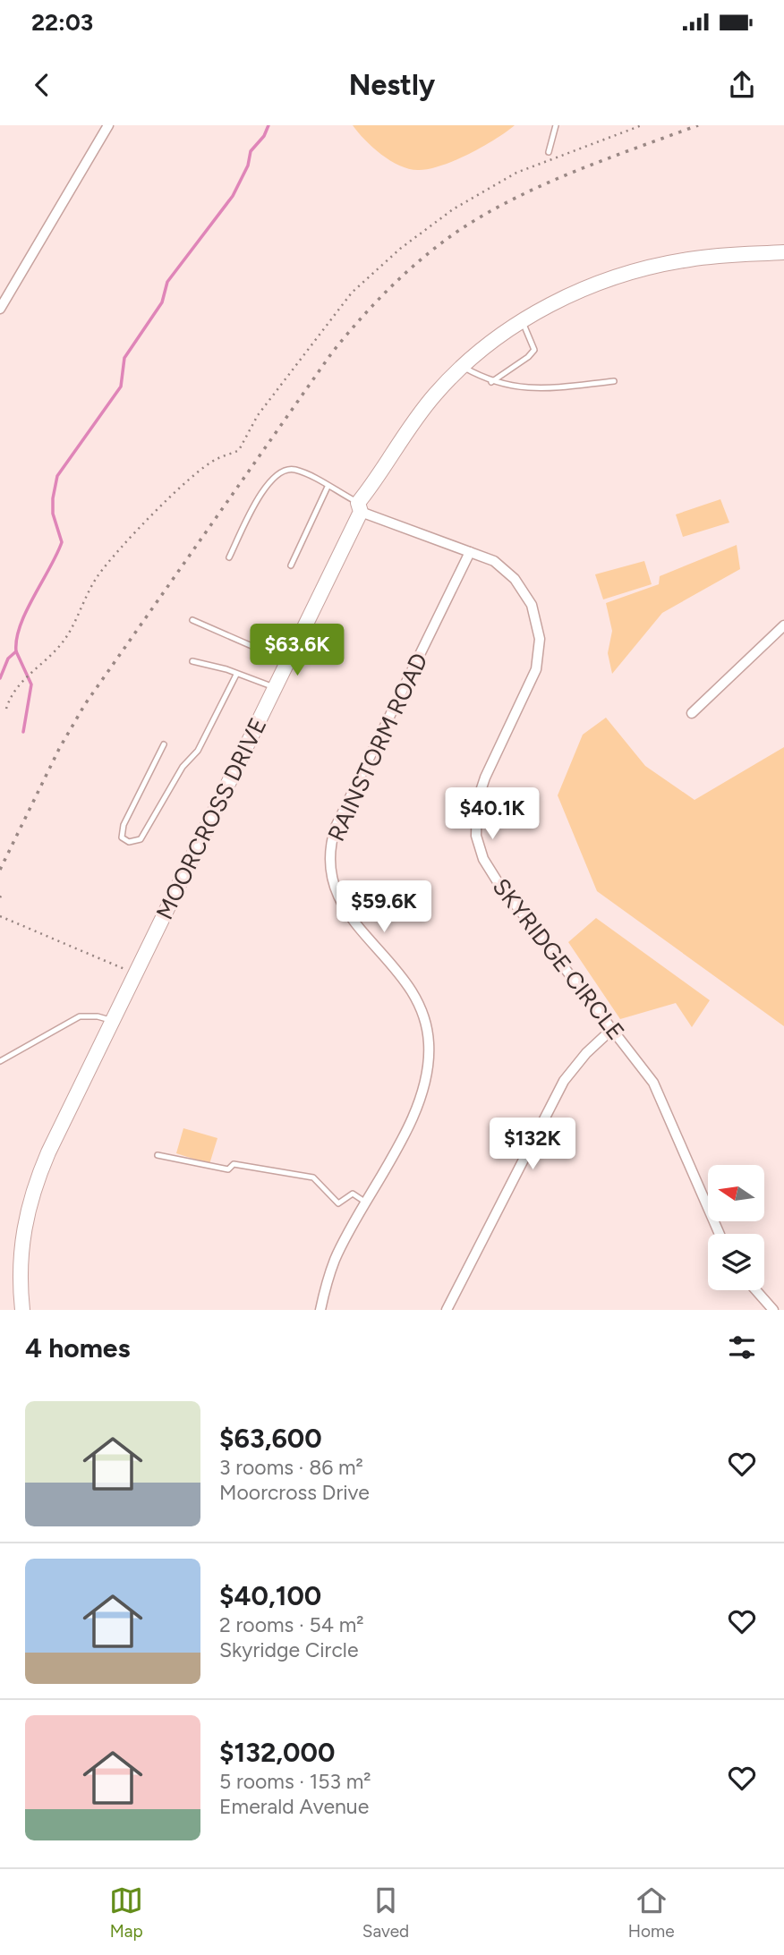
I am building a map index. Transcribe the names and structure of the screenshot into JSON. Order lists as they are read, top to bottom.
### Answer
{
  "streets": {
    "street": ["RAINSTORM ROAD", "MOORCROSS DRIVE", "SKYRIDGE CIRCLE"]
  },
  "crossings": [
    ["RAINSTORM ROAD", "SKYRIDGE CIRCLE"],
    ["MOORCROSS DRIVE", "SKYRIDGE CIRCLE"]
  ],
  "north": "left",
  "page": {
    "status": "22:03",
    "header": "Nestly",
    "price": [
      "$63.6K",
      "$40.1K",
      "$59.6K",
      "$132K"
    ],
    "heading": "4 homes",
    "list": [
      {
        "name": "$63,600",
        "note": "3 rooms · 86 m² · Moorcross Drive"
      },
      {
        "name": "$40,100",
        "note": "2 rooms · 54 m² · Skyridge Circle"
      },
      {
        "name": "$132,000",
        "note": "5 rooms · 153 m² · Emerald Avenue"
      }
    ],
    "tabs": ["Map", "Saved", "Home"]
  }
}
